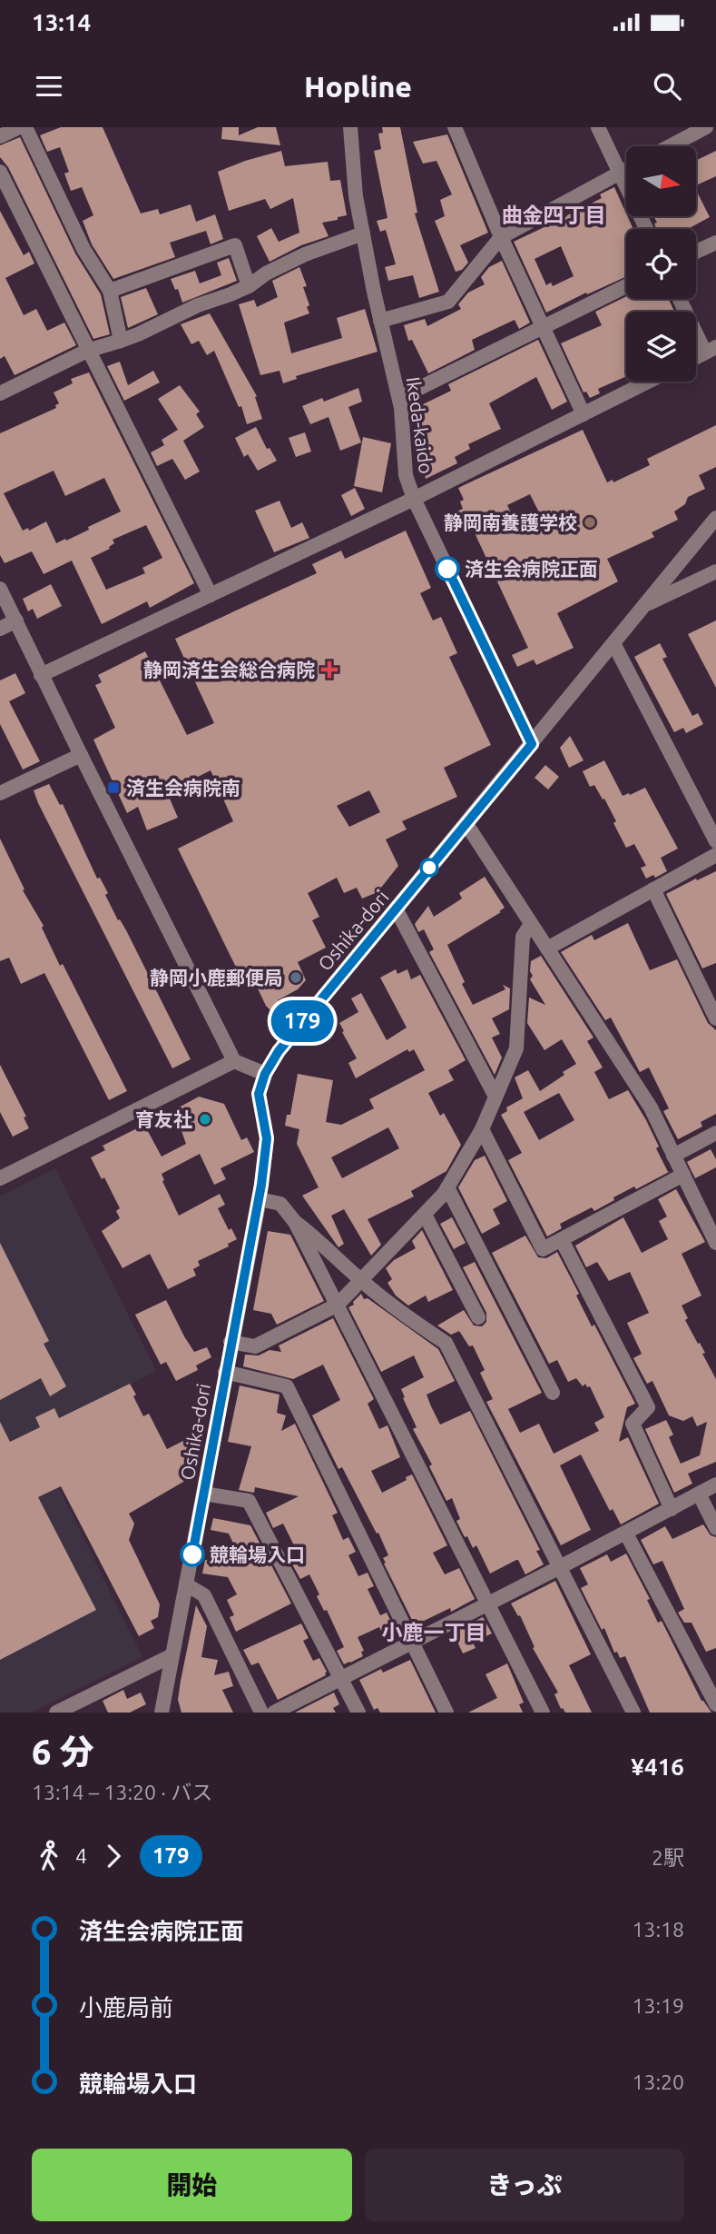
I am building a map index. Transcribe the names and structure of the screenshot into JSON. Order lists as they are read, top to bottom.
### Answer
{
  "streets": {
    "street": ["Ikeda-kaido", "Oshika-dori"]
  },
  "crossings": [
    ["Ikeda-kaido", "Oshika-dori"]
  ],
  "districts": ["曲金四丁目", "小鹿一丁目"],
  "places": {
    "other": [
      "静岡南養護学校",
      "済生会病院正面",
      "静岡小鹿郵便局",
      "育友社",
      "競輪場入口"
    ],
    "health": ["静岡済生会総合病院"],
    "transit": ["済生会病院南"]
  },
  "lines": ["bus line 179"],
  "north": "right",
  "page": {
    "status": "13:14",
    "header": "Hopline",
    "on_map": "179",
    "heading": ["6 分", "13:14 – 13:20 · バス", "¥416"],
    "legs": ["4", "179", "2駅"],
    "list": [
      {
        "name": "済生会病院正面",
        "value": "13:18"
      },
      {
        "name": "小鹿局前",
        "value": "13:19"
      },
      {
        "name": "競輪場入口",
        "value": "13:20"
      }
    ],
    "buttons": ["開始", "きっぷ"]
  }
}
